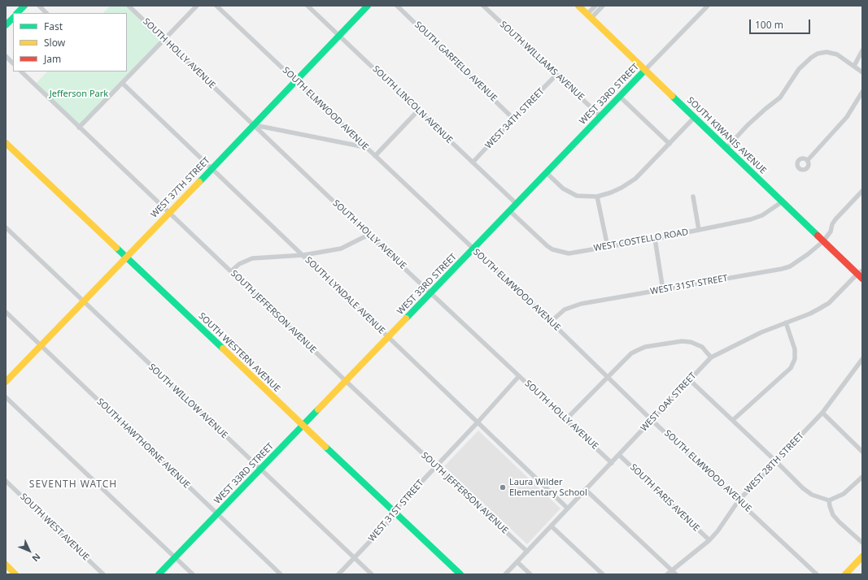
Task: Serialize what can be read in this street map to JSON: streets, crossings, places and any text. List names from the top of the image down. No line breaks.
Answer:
{"streets":{"street":["SOUTH HOLLY AVENUE","SOUTH WILLIAMS AVENUE","SOUTH GARFIELD AVENUE","WEST 33RD STREET","SOUTH LINCOLN AVENUE","SOUTH ELMWOOD AVENUE","WEST 34TH STREET","SOUTH KIWANIS AVENUE","WEST 37TH STREET","WEST COSTELLO ROAD","WEST 31ST STREET","SOUTH LYNDALE AVENUE","SOUTH JEFFERSON AVENUE","SOUTH WESTERN AVENUE","SOUTH WILLOW AVENUE","WEST OAK STREET","SOUTH HAWTHORNE AVENUE","WEST 28TH STREET","SOUTH FARIS AVENUE","SOUTH WEST AVENUE"]},"crossings":[["SOUTH HOLLY AVENUE","WEST 33RD STREET"],["SOUTH HOLLY AVENUE","WEST 37TH STREET"],["SOUTH HOLLY AVENUE","WEST 31ST STREET"],["SOUTH HOLLY AVENUE","WEST OAK STREET"],["SOUTH WILLIAMS AVENUE","WEST 33RD STREET"],["SOUTH WILLIAMS AVENUE","WEST 34TH STREET"],["SOUTH GARFIELD AVENUE","WEST 34TH STREET"],["WEST 33RD STREET","SOUTH LINCOLN AVENUE"],["WEST 33RD STREET","SOUTH ELMWOOD AVENUE"],["WEST 33RD STREET","SOUTH KIWANIS AVENUE"],["WEST 33RD STREET","WEST COSTELLO ROAD"],["WEST 33RD STREET","SOUTH LYNDALE AVENUE"],["WEST 33RD STREET","SOUTH JEFFERSON AVENUE"],["WEST 33RD STREET","SOUTH WESTERN AVENUE"],["WEST 33RD STREET","SOUTH WILLOW AVENUE"],["WEST 33RD STREET","SOUTH HAWTHORNE AVENUE"],["SOUTH LINCOLN AVENUE","WEST 34TH STREET"],["SOUTH LINCOLN AVENUE","WEST 37TH STREET"],["SOUTH ELMWOOD AVENUE","WEST 37TH STREET"],["SOUTH ELMWOOD AVENUE","WEST 31ST STREET"],["SOUTH ELMWOOD AVENUE","WEST OAK STREET"],["SOUTH ELMWOOD AVENUE","WEST 28TH STREET"],["SOUTH KIWANIS AVENUE","WEST COSTELLO ROAD"],["SOUTH KIWANIS AVENUE","WEST 31ST STREET"],["SOUTH KIWANIS AVENUE","WEST OAK STREET"],["WEST 37TH STREET","SOUTH LYNDALE AVENUE"],["WEST 37TH STREET","SOUTH JEFFERSON AVENUE"],["WEST 37TH STREET","SOUTH WESTERN AVENUE"],["WEST 37TH STREET","SOUTH WILLOW AVENUE"],["WEST 37TH STREET","SOUTH HAWTHORNE AVENUE"],["WEST 31ST STREET","SOUTH LYNDALE AVENUE"],["WEST 31ST STREET","SOUTH JEFFERSON AVENUE"],["WEST 31ST STREET","SOUTH WESTERN AVENUE"],["WEST 31ST STREET","SOUTH WILLOW AVENUE"],["SOUTH LYNDALE AVENUE","WEST OAK STREET"],["SOUTH JEFFERSON AVENUE","WEST OAK STREET"],["WEST OAK STREET","SOUTH FARIS AVENUE"],["WEST 28TH STREET","SOUTH FARIS AVENUE"]],"districts":["SEVENTH WATCH"],"parks":["Jefferson Park"],"places":["Laura Wilder Elementary School"],"legend":["Fast","Slow","Jam"],"scale_bar":"100 m","north":"bottom right"}
